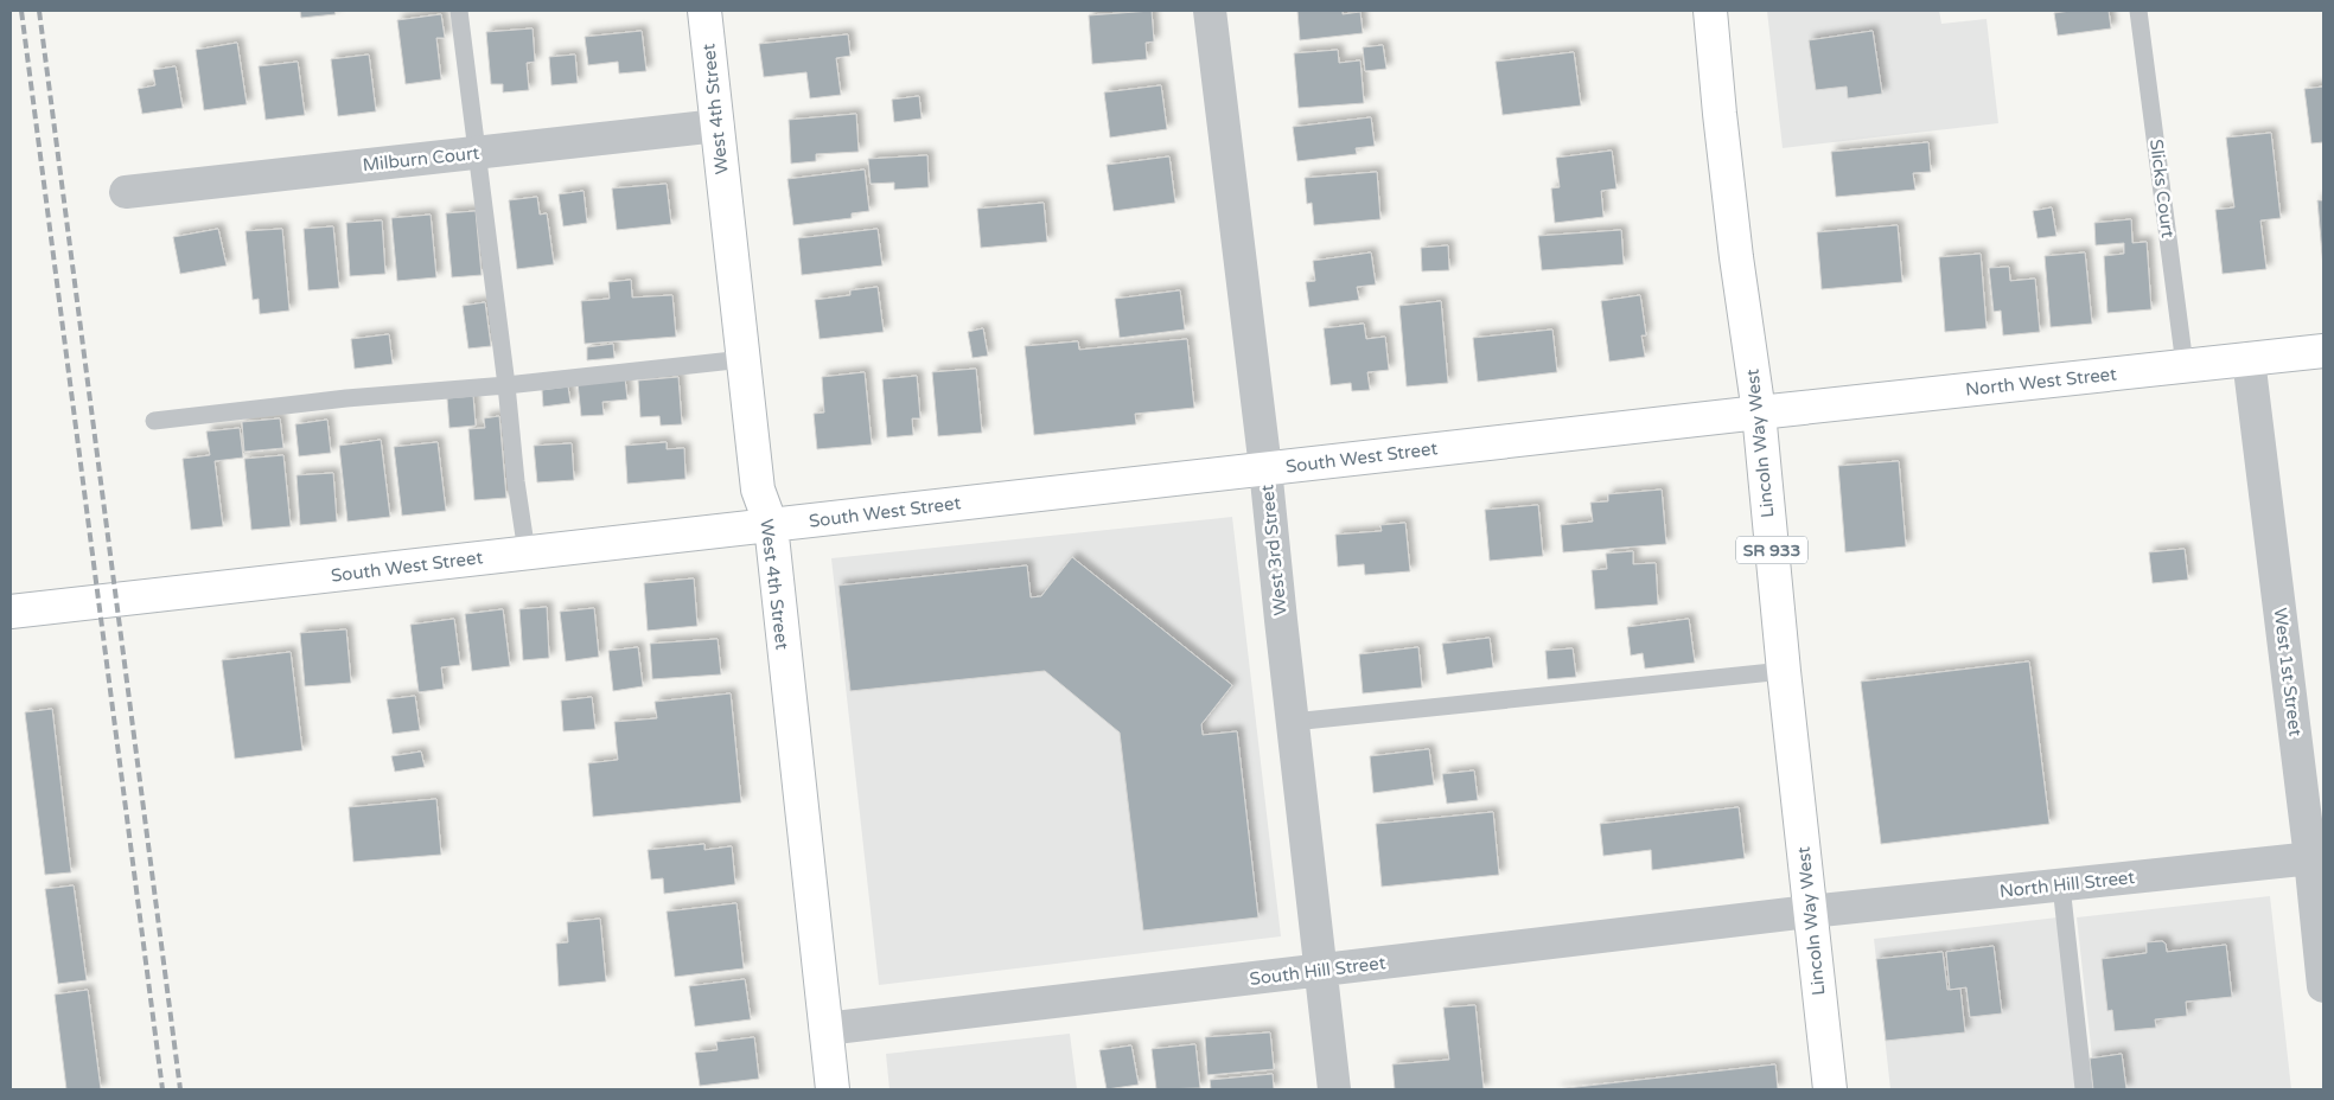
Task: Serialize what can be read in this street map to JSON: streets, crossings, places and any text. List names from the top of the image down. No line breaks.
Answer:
{"streets":{"street":["West 4th Street","Milburn Court","North West Street","Lincoln Way West","South West Street","West 3rd Street","SR 933","West 1st Street","North Hill Street","South Hill Street"],"lane":["Slicks Court"]},"crossings":[["West 4th Street","Milburn Court"],["West 4th Street","South West Street"],["West 4th Street","South Hill Street"],["Slicks Court","North West Street"],["North West Street","Lincoln Way West"],["North West Street","South West Street"],["North West Street","West 1st Street"],["Lincoln Way West","South West Street"],["Lincoln Way West","North Hill Street"],["Lincoln Way West","South Hill Street"],["South West Street","West 3rd Street"],["West 3rd Street","South Hill Street"],["West 1st Street","North Hill Street"],["North Hill Street","South Hill Street"]]}
